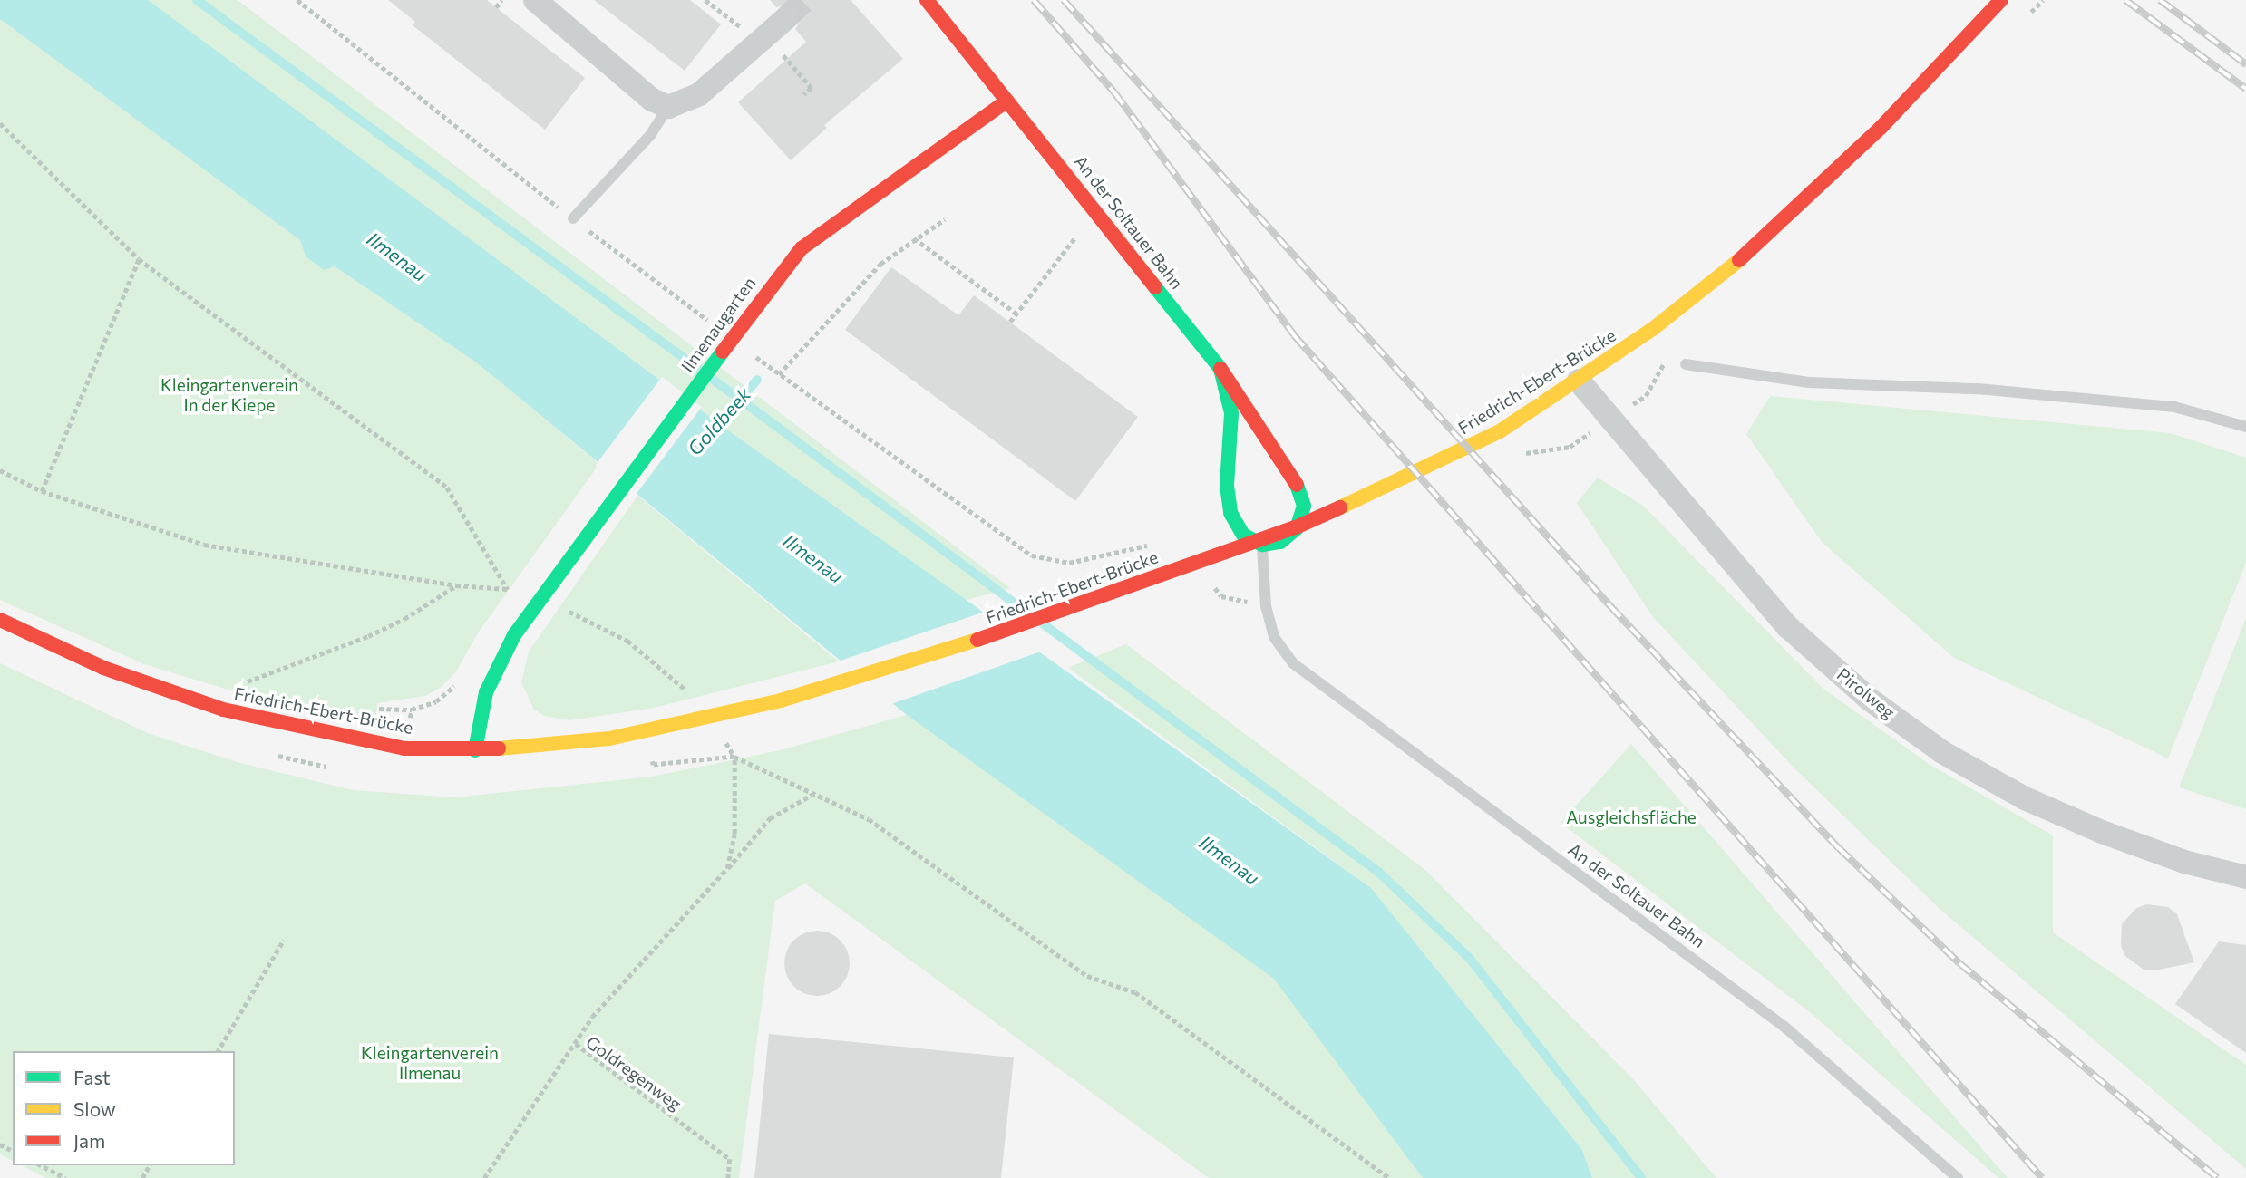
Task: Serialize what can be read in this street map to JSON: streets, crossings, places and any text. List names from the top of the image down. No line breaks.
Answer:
{"streets":{"main road":["An der Soltauer Bahn","Ilmenaugarten","Friedrich-Ebert-Brücke"],"street":["Pirolweg"],"path":["Goldregenweg"]},"crossings":[["An der Soltauer Bahn","Ilmenaugarten"],["Ilmenaugarten","Friedrich-Ebert-Brücke"],["Friedrich-Ebert-Brücke","Pirolweg"]],"water":["Ilmenau","Goldbeek"],"parks":["Kleingartenverein In der Kiepe","Ausgleichsfläche","Kleingartenverein Ilmenau"],"legend":["Fast","Slow","Jam"]}
